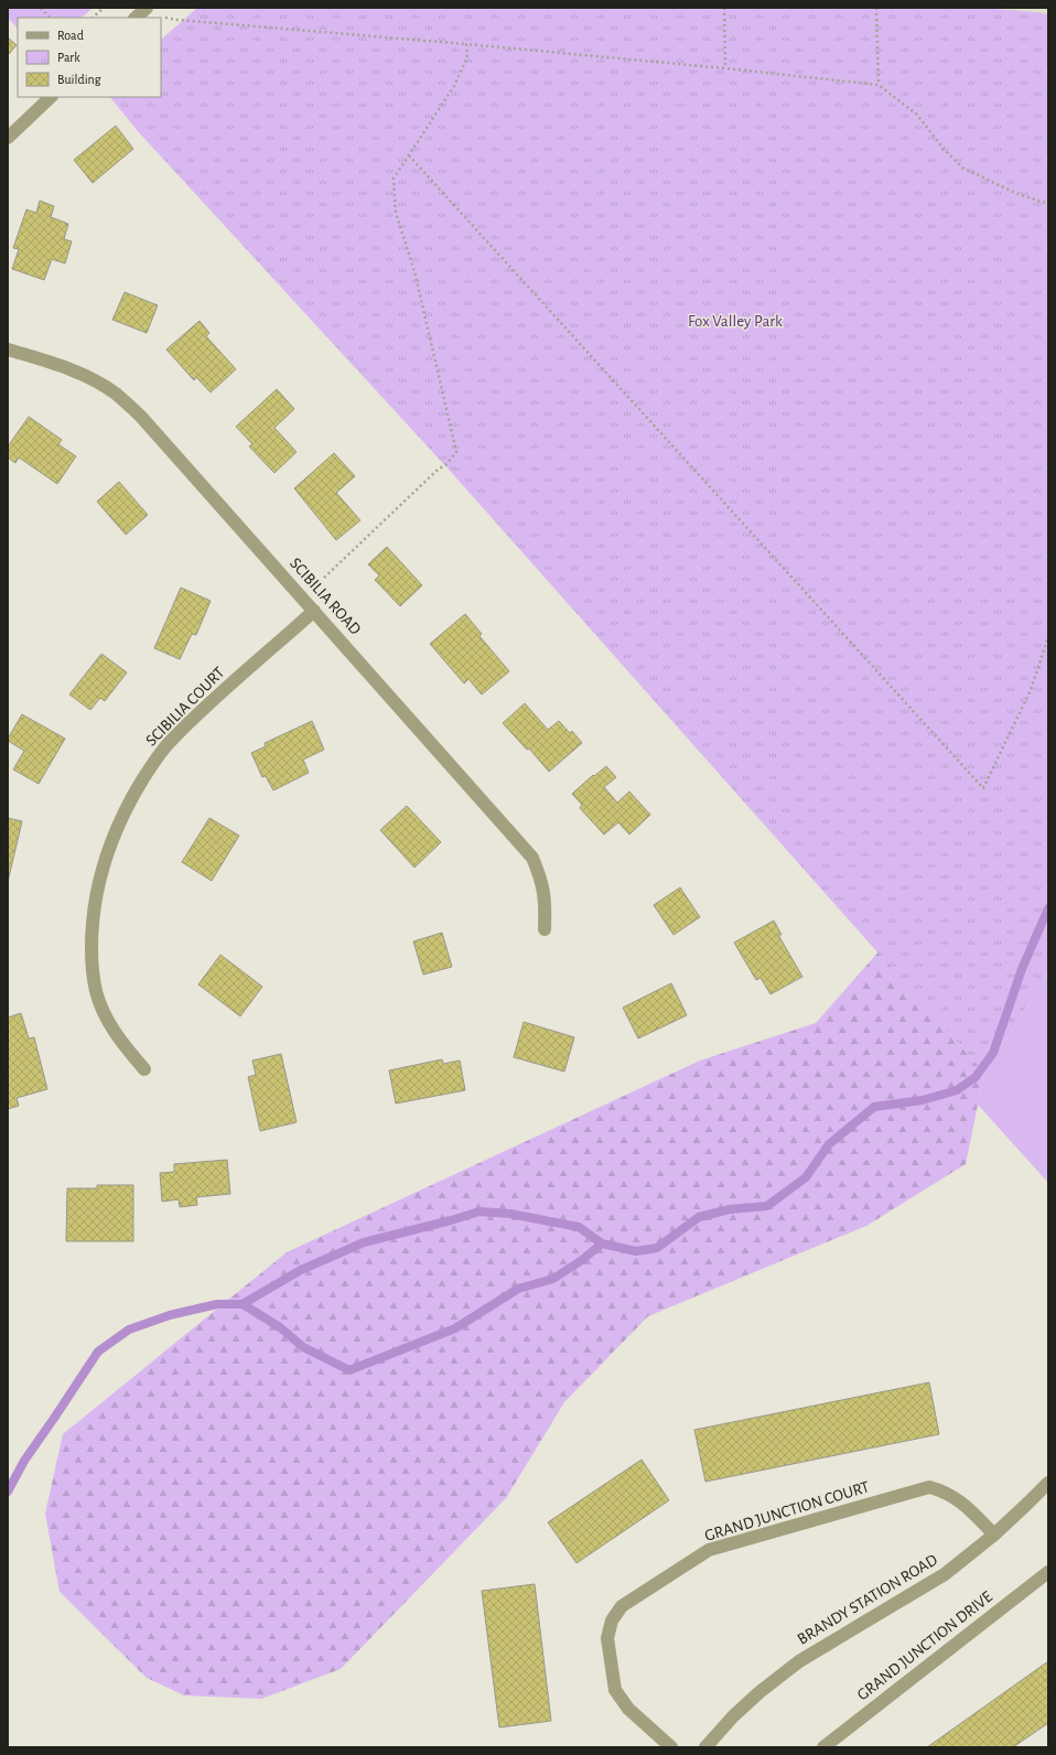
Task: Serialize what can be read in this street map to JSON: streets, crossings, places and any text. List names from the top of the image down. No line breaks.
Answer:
{"streets":{"street":["SCIBILIA ROAD","SCIBILIA COURT","GRAND JUNCTION COURT","BRANDY STATION ROAD","GRAND JUNCTION DRIVE"]},"crossings":[["SCIBILIA ROAD","SCIBILIA COURT"],["GRAND JUNCTION COURT","BRANDY STATION ROAD"]],"parks":["Fox Valley Park"],"legend":["Road","Park","Building"]}
